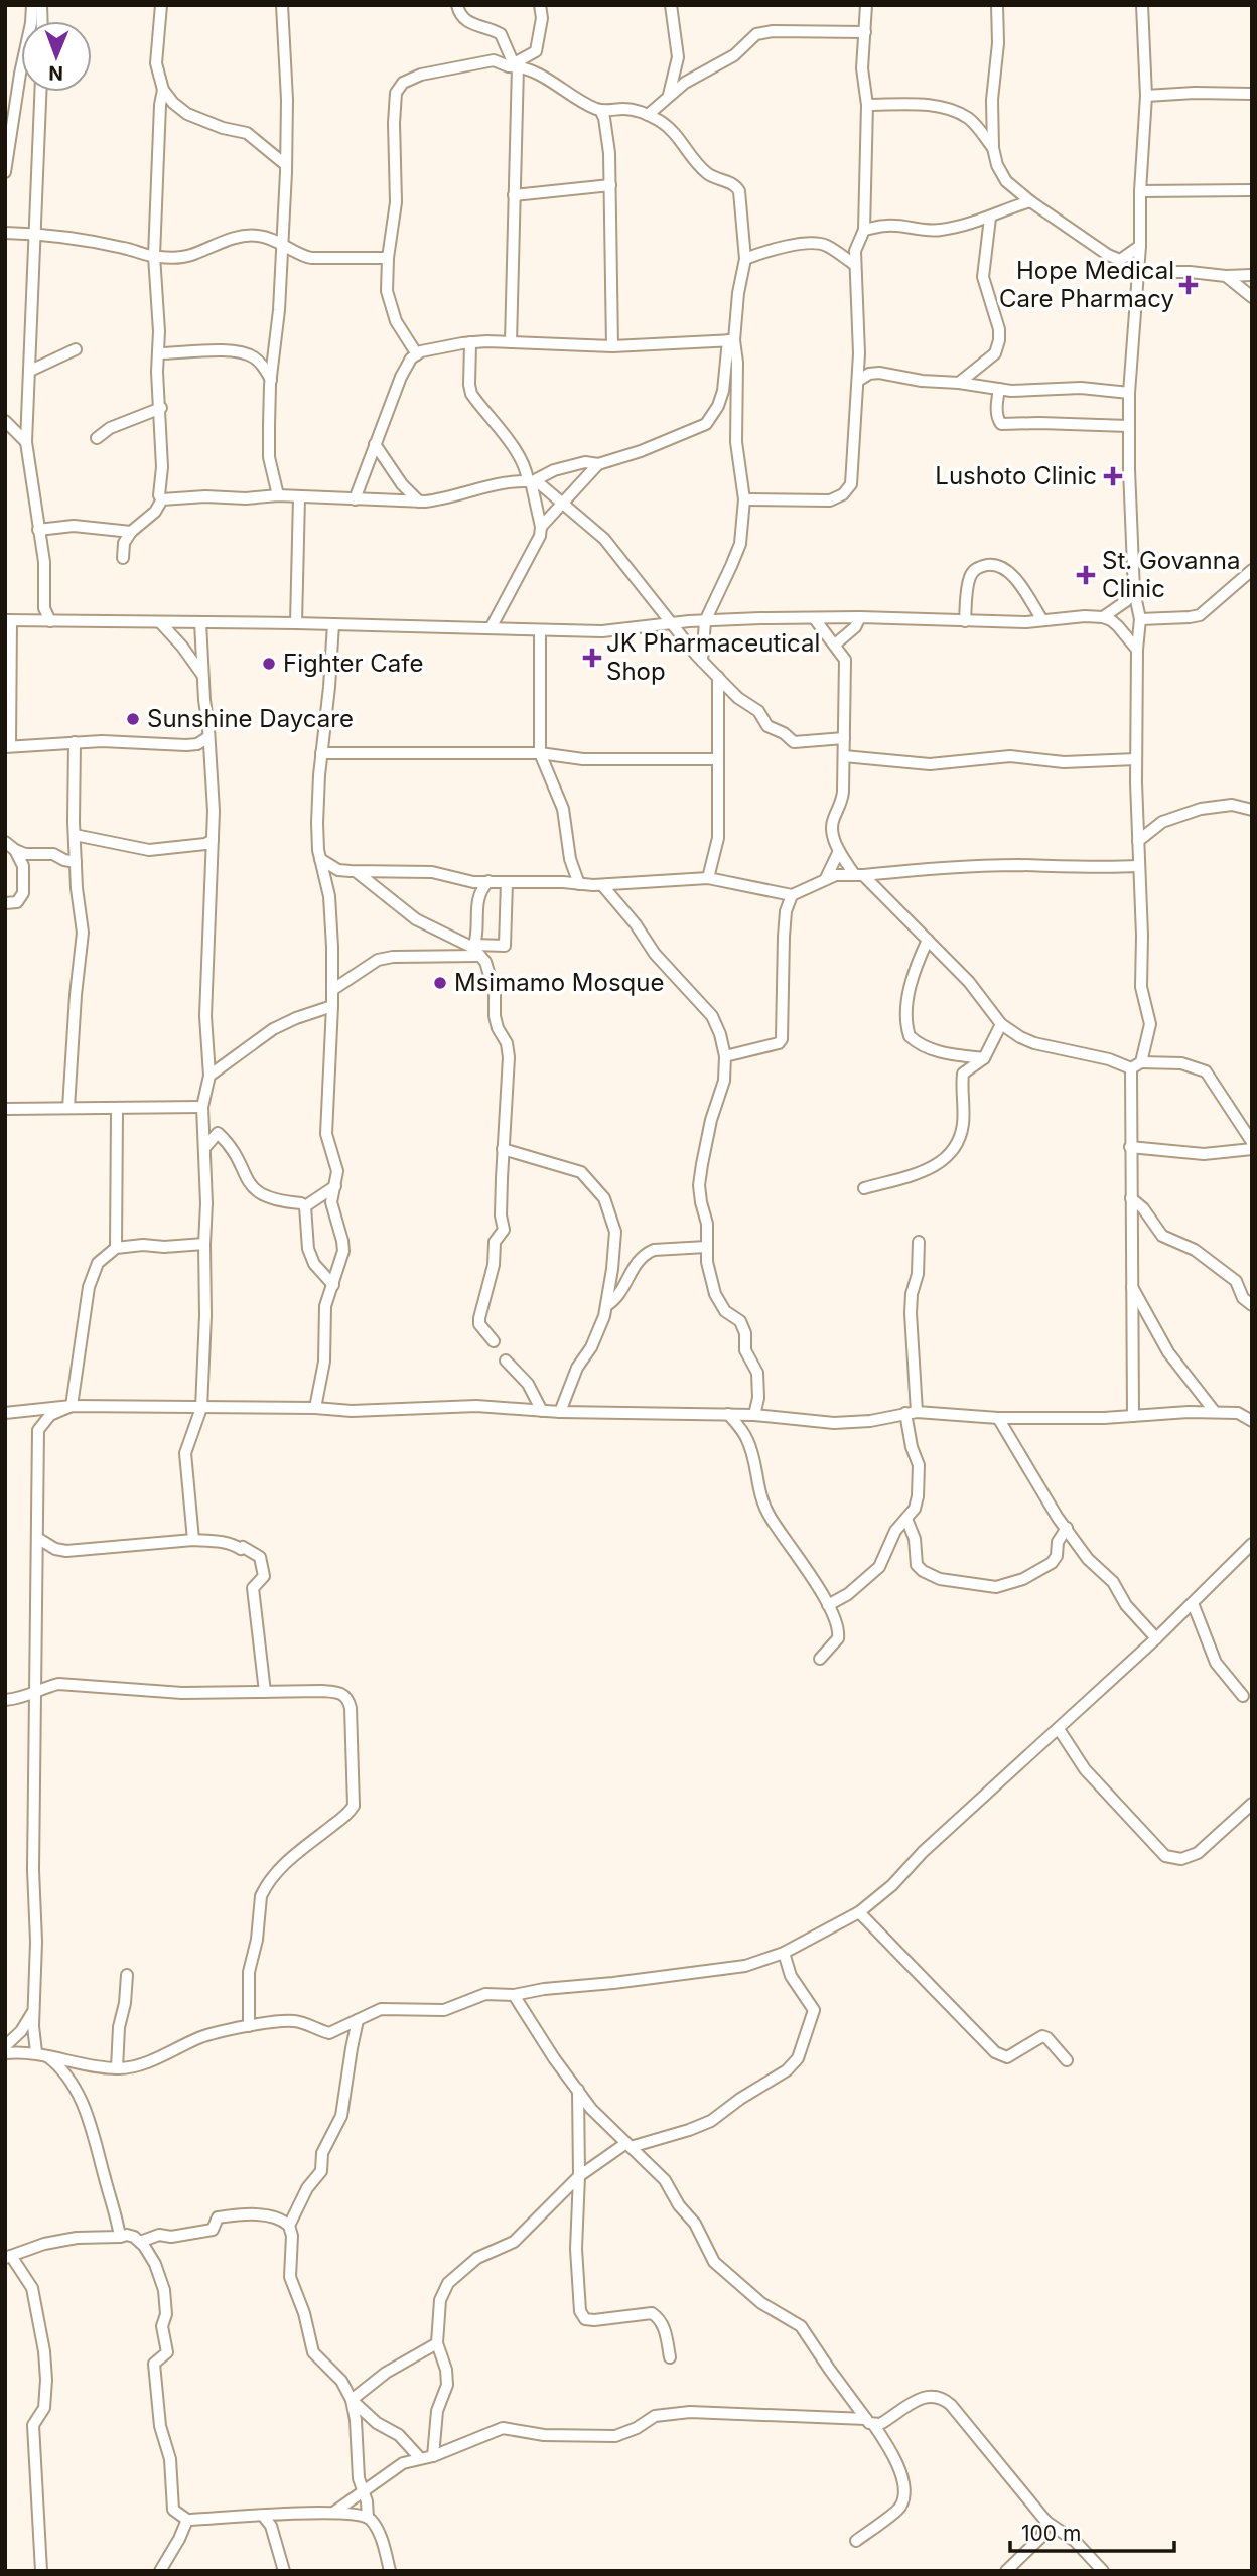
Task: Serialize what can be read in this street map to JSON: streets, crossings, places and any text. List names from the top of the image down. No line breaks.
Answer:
{"places":{"health":["Hope Medical Care Pharmacy","Lushoto Clinic","St. Govanna Clinic","JK Pharmaceutical Shop"],"other":["Fighter Cafe","Sunshine Daycare","Msimamo Mosque"]},"scale_bar":"100 m","north":"bottom"}
